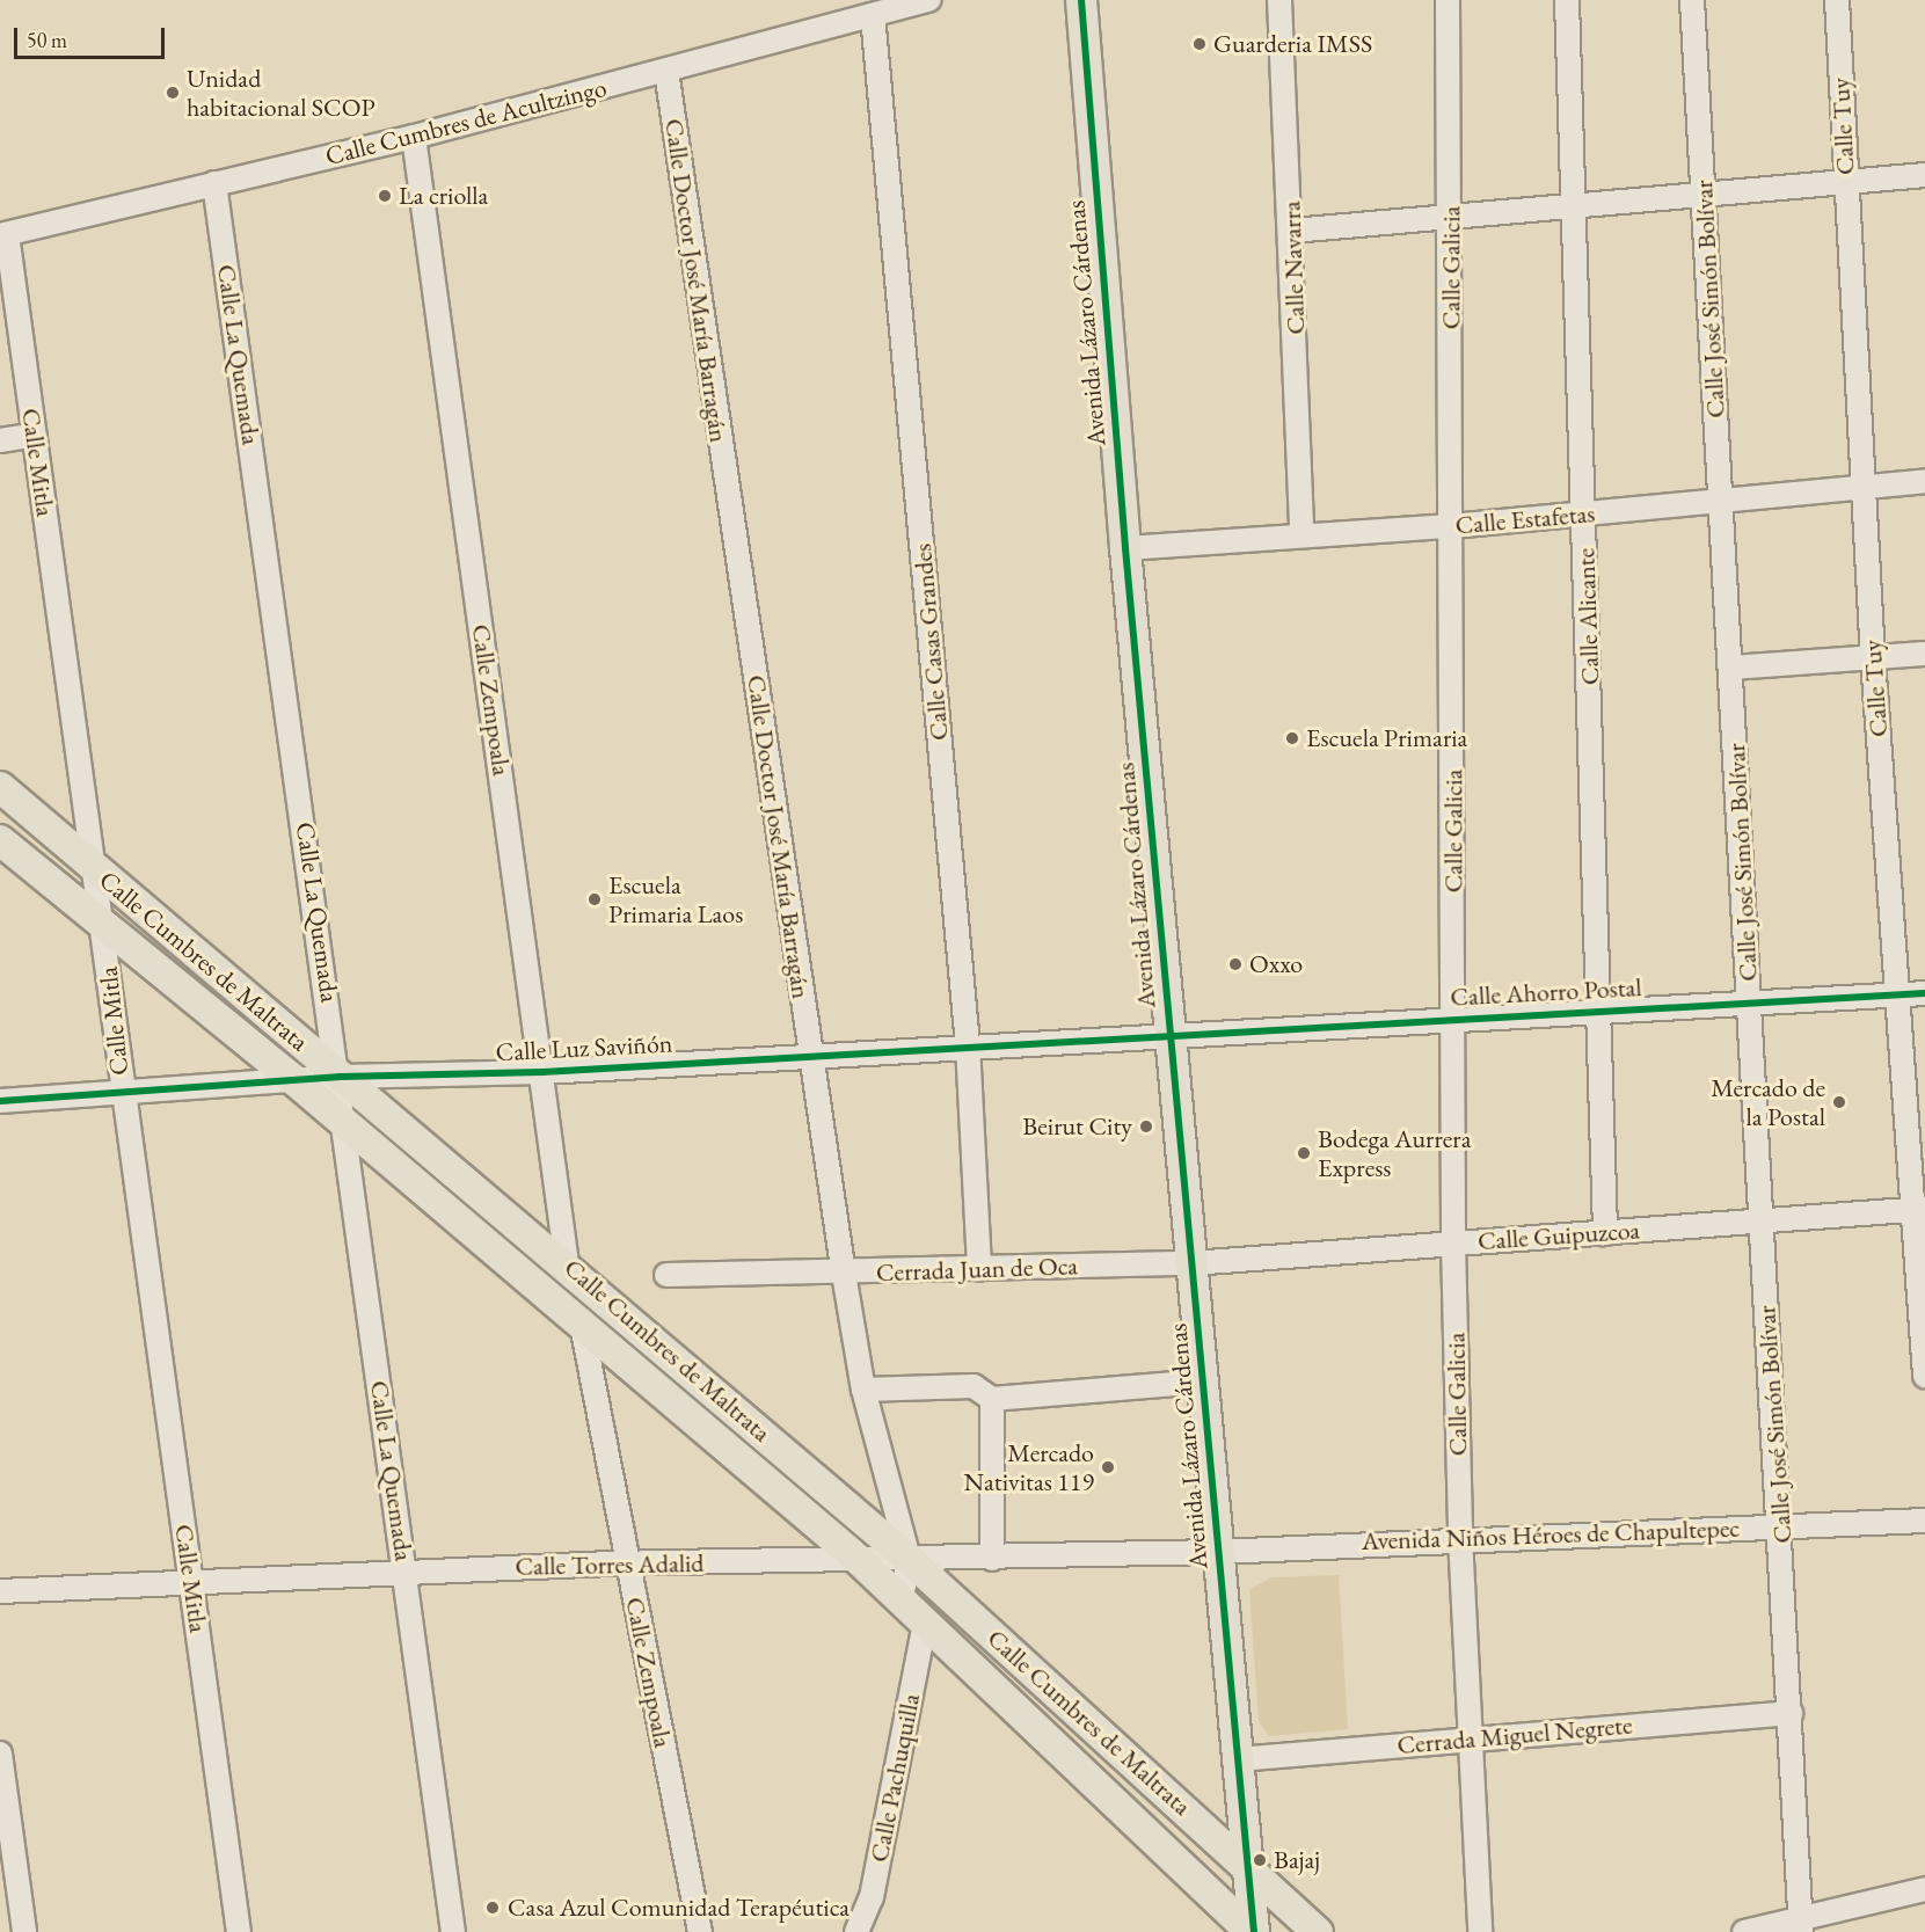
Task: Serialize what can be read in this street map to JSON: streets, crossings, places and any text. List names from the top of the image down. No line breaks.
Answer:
{"streets":{"main road":["Avenida Lázaro Cárdenas","Calle Cumbres de Maltrata"],"street":["Calle Cumbres de Acultzingo","Calle Tuy","Calle Navarra","Calle Galicia","Calle Doctor José María Barragán","Calle José Simón Bolívar","Calle La Quemada","Calle Mitla","Calle Estafetas","Calle Alicante","Calle Casas Grandes","Calle Zempoala","Calle Ahorro Postal","Calle Luz Saviñón","Calle Guipuzcoa","Cerrada Juan de Oca","Avenida Niños Héroes de Chapultepec","Calle Torres Adalid","Cerrada Miguel Negrete","Calle Pachuquilla"]},"crossings":[["Calle Cumbres de Acultzingo","Calle Doctor José María Barragán"],["Calle Cumbres de Acultzingo","Calle La Quemada"],["Calle Cumbres de Acultzingo","Calle Mitla"],["Calle Cumbres de Acultzingo","Calle Casas Grandes"],["Calle Cumbres de Acultzingo","Calle Zempoala"],["Calle Tuy","Calle Estafetas"],["Calle Tuy","Calle Ahorro Postal"],["Calle Tuy","Calle Guipuzcoa"],["Calle Navarra","Calle Estafetas"],["Calle Galicia","Calle Estafetas"],["Calle Galicia","Calle Ahorro Postal"],["Calle Galicia","Calle Guipuzcoa"],["Calle Galicia","Avenida Niños Héroes de Chapultepec"],["Calle Galicia","Cerrada Miguel Negrete"],["Calle Doctor José María Barragán","Calle Cumbres de Maltrata"],["Calle Doctor José María Barragán","Calle Luz Saviñón"],["Calle Doctor José María Barragán","Cerrada Juan de Oca"],["Calle Doctor José María Barragán","Calle Torres Adalid"],["Calle José Simón Bolívar","Calle Estafetas"],["Calle José Simón Bolívar","Calle Ahorro Postal"],["Calle José Simón Bolívar","Calle Guipuzcoa"],["Calle José Simón Bolívar","Avenida Niños Héroes de Chapultepec"],["Calle José Simón Bolívar","Cerrada Miguel Negrete"],["Avenida Lázaro Cárdenas","Calle Estafetas"],["Avenida Lázaro Cárdenas","Calle Cumbres de Maltrata"],["Avenida Lázaro Cárdenas","Calle Ahorro Postal"],["Avenida Lázaro Cárdenas","Calle Luz Saviñón"],["Avenida Lázaro Cárdenas","Calle Guipuzcoa"],["Avenida Lázaro Cárdenas","Cerrada Juan de Oca"],["Avenida Lázaro Cárdenas","Avenida Niños Héroes de Chapultepec"],["Avenida Lázaro Cárdenas","Calle Torres Adalid"],["Avenida Lázaro Cárdenas","Cerrada Miguel Negrete"],["Calle La Quemada","Calle Cumbres de Maltrata"],["Calle La Quemada","Calle Luz Saviñón"],["Calle La Quemada","Calle Torres Adalid"],["Calle Mitla","Calle Cumbres de Maltrata"],["Calle Mitla","Calle Luz Saviñón"],["Calle Mitla","Calle Torres Adalid"],["Calle Estafetas","Calle Alicante"],["Calle Alicante","Calle Ahorro Postal"],["Calle Alicante","Calle Guipuzcoa"],["Calle Casas Grandes","Calle Luz Saviñón"],["Calle Casas Grandes","Cerrada Juan de Oca"],["Calle Zempoala","Calle Cumbres de Maltrata"],["Calle Zempoala","Calle Luz Saviñón"],["Calle Zempoala","Calle Torres Adalid"],["Calle Cumbres de Maltrata","Calle Luz Saviñón"],["Calle Cumbres de Maltrata","Calle Torres Adalid"],["Calle Cumbres de Maltrata","Calle Pachuquilla"],["Calle Ahorro Postal","Calle Luz Saviñón"],["Calle Guipuzcoa","Cerrada Juan de Oca"],["Avenida Niños Héroes de Chapultepec","Calle Torres Adalid"]],"places":["Guarderia IMSS","Unidad habitacional SCOP","La criolla","Escuela Primaria","Escuela Primaria Laos","Oxxo","Mercado de la Postal","Beirut City","Bodega Aurrera Express","Mercado Nativitas 119","Bajaj","Casa Azul Comunidad Terapéutica"],"scale_bar":"50 m"}
